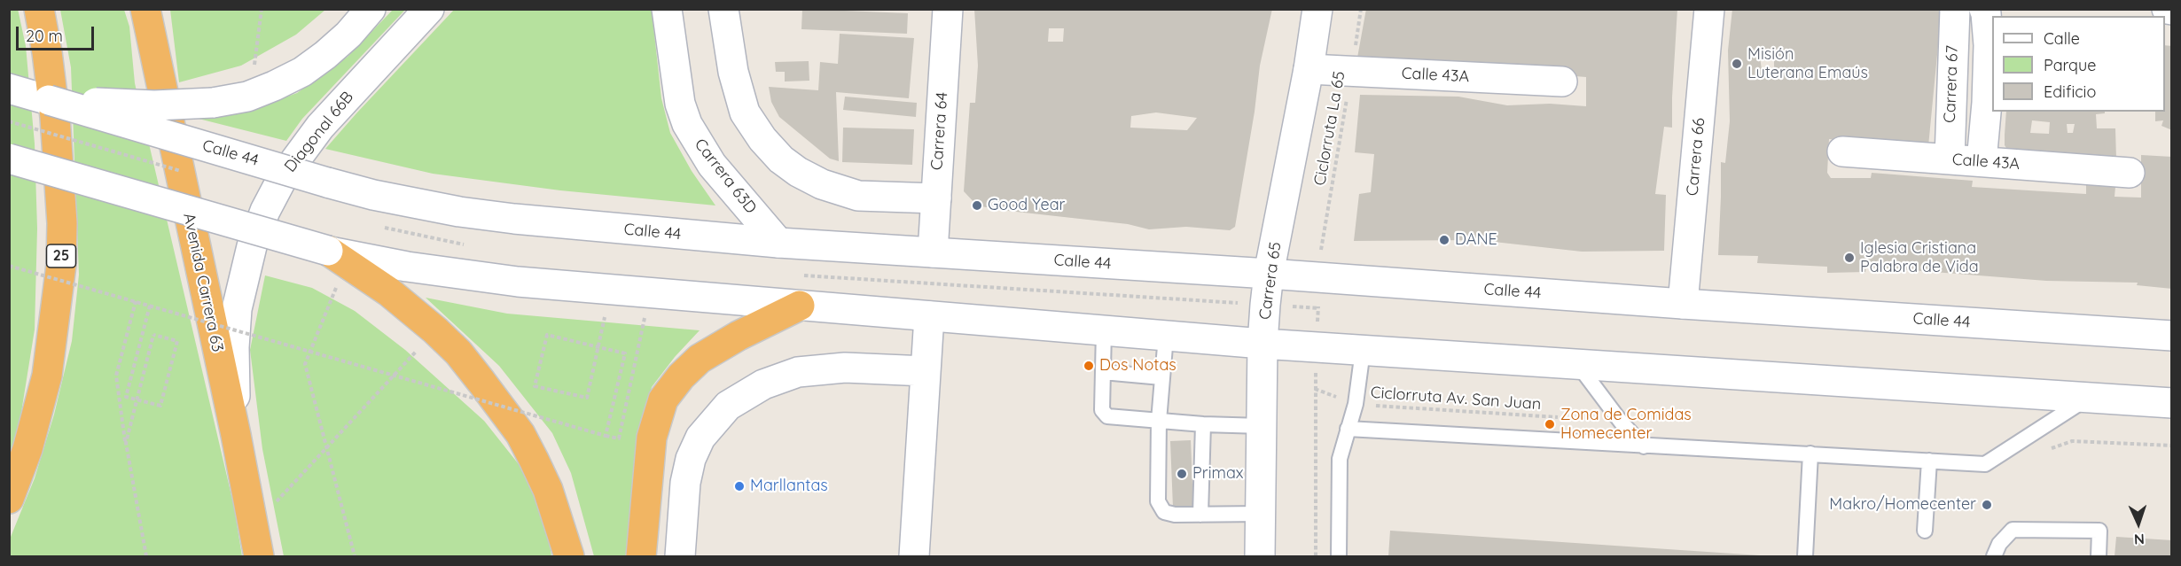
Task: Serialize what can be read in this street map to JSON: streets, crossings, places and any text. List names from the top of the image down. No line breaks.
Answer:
{"streets":{"highway":["25","Avenida Carrera 63"],"main road":["Calle 43A","Carrera 67","Carrera 64","Diagonal 66B","Calle 44","Carrera 66","Carrera 63D","Carrera 65"],"path":["Ciclorruta La 65","Ciclorruta Av. San Juan"]},"crossings":[["Calle 43A","Carrera 67"],["Calle 43A","Ciclorruta La 65"],["Calle 43A","Carrera 65"],["Carrera 64","Calle 44"],["Diagonal 66B","Avenida Carrera 63"],["Calle 44","Carrera 66"],["Calle 44","Carrera 63D"],["Calle 44","Carrera 65"]],"places":["Misión Luterana Emaús","Good Year","DANE","Iglesia Cristiana Palabra de Vida","Dos Notas","Zona de Comidas Homecenter","Primax","Marllantas","Makro/Homecenter"],"legend":["Calle","Parque","Edificio"],"scale_bar":"20 m","north":"bottom"}
